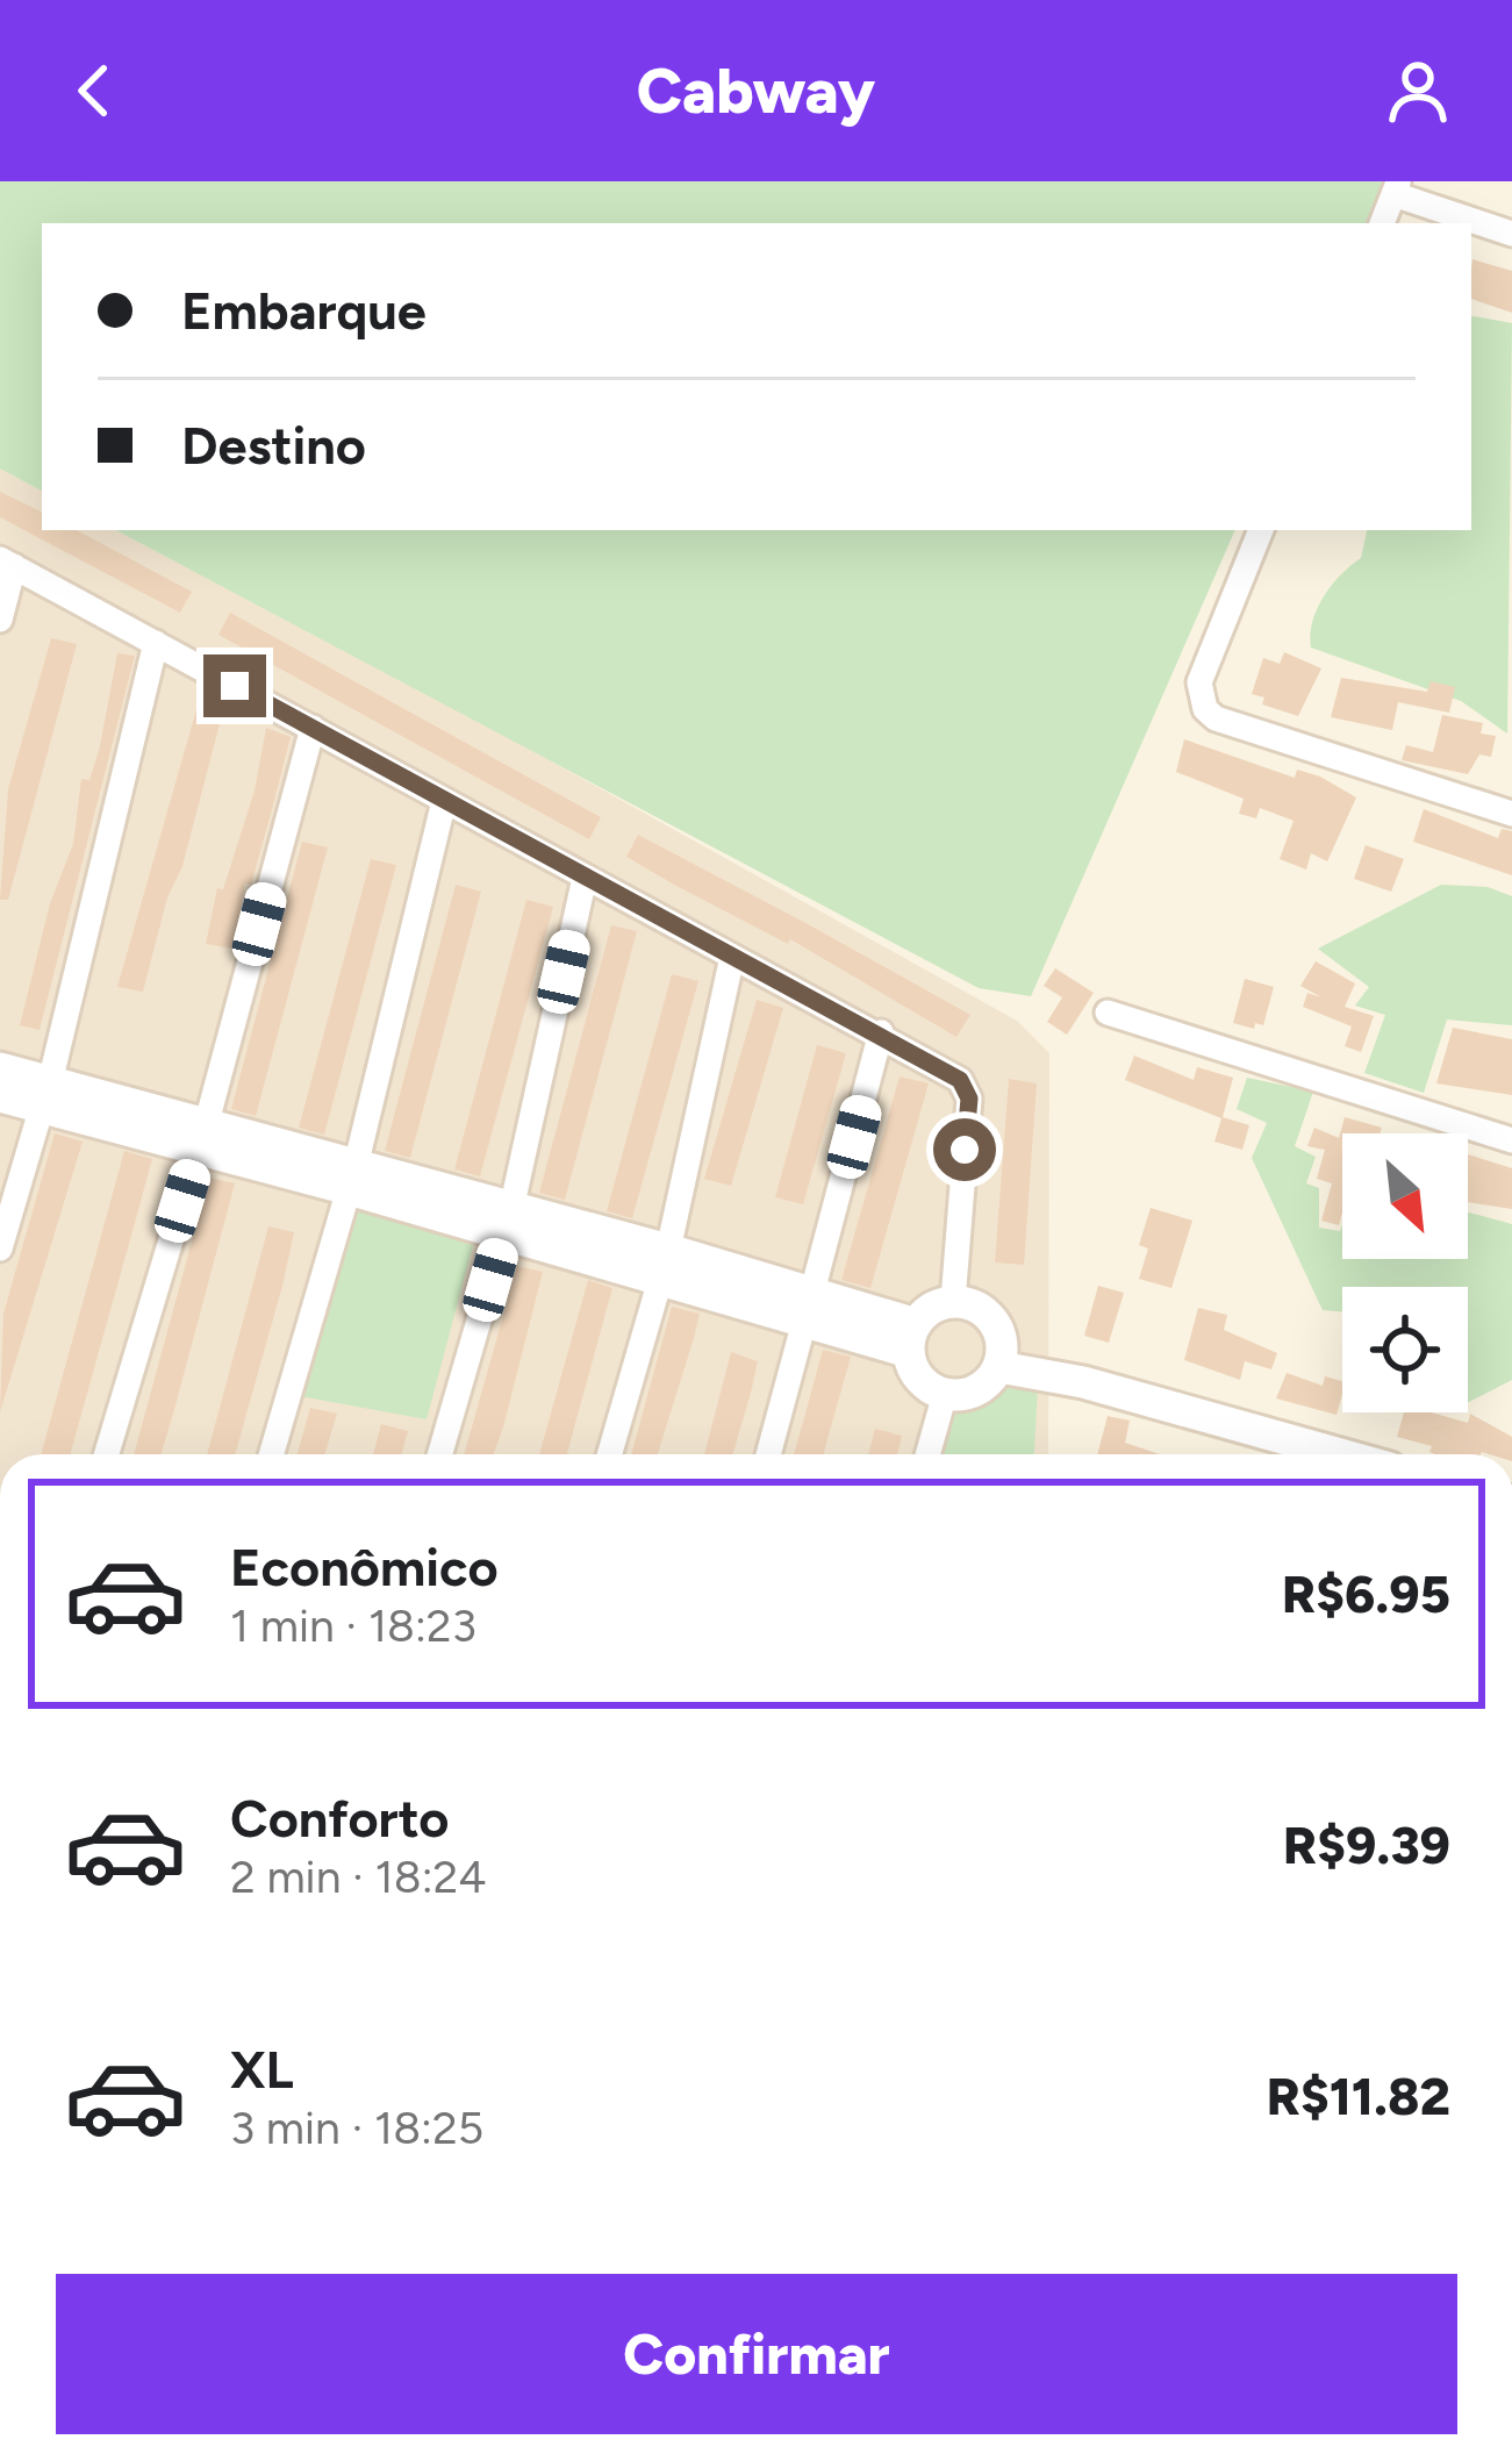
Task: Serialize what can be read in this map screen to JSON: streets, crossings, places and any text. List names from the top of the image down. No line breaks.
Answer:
{"north":"bottom right","page":{"header":"Cabway","banner":["Embarque","Destino"],"list":[{"name":"Econômico","note":"1 min · 18:23","value":"R$6.95"},{"name":"Conforto","note":"2 min · 18:24","value":"R$9.39"},{"name":"XL","note":"3 min · 18:25","value":"R$11.82"}],"buttons":"Confirmar"}}
